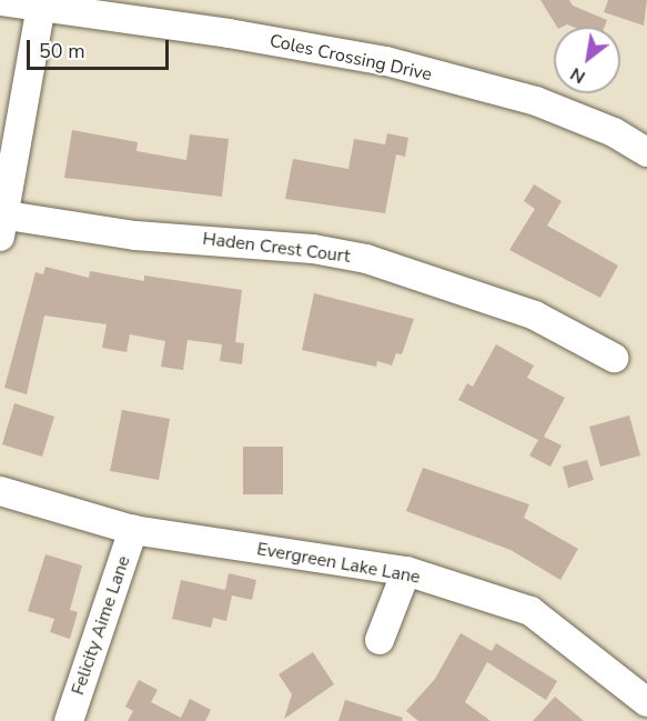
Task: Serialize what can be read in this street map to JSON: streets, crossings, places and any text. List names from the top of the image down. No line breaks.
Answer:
{"streets":{"street":["Coles Crossing Drive","Haden Crest Court","Evergreen Lake Lane","Felicity Aime Lane"]},"crossings":[["Evergreen Lake Lane","Felicity Aime Lane"]],"scale_bar":"50 m","north":"bottom left"}
